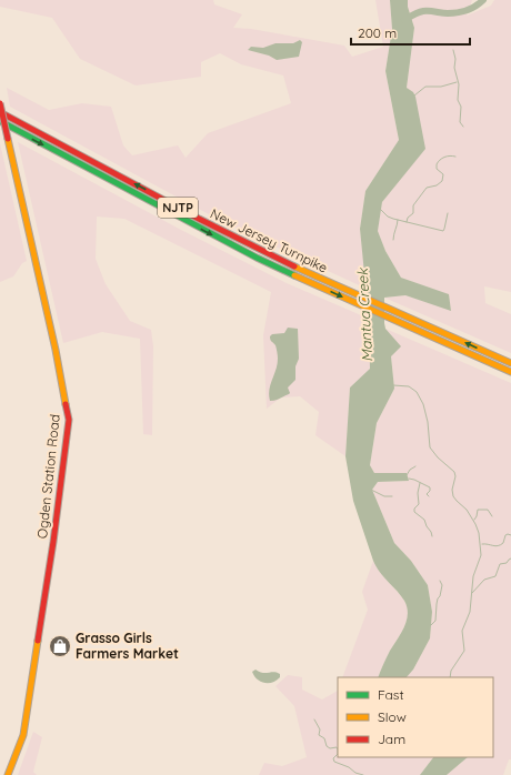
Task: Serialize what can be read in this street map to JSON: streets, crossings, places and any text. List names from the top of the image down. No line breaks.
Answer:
{"streets":{"main road":["NJTP","New Jersey Turnpike","Ogden Station Road"]},"water":["Mantua Creek"],"places":{"shop":["Grasso Girls Farmers Market"]},"legend":["Fast","Slow","Jam"],"scale_bar":"200 m"}
